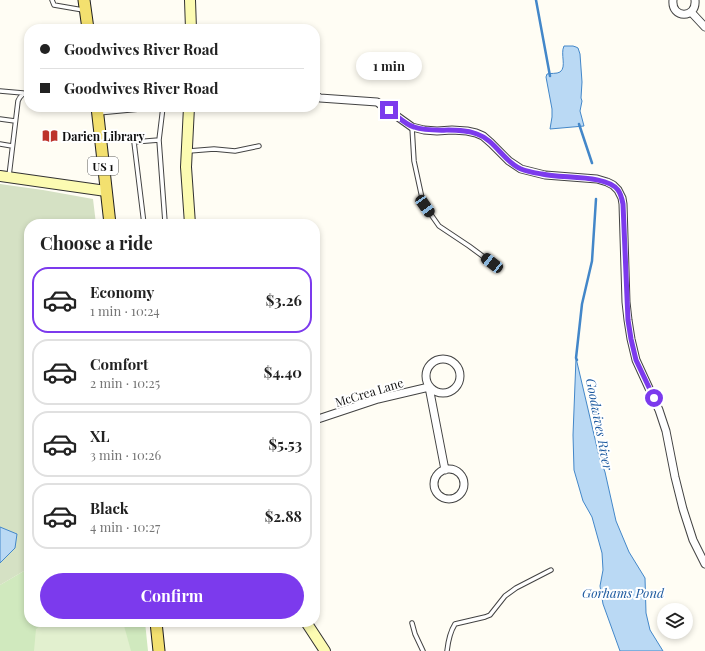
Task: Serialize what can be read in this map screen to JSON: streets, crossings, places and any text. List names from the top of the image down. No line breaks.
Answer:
{"streets":{"main road":["US 1"],"street":["McCrea Lane"]},"water":["Goodwives River","Gorhams Pond"],"places":{"library":["Darien Library"]},"page":{"banner":["Goodwives River Road","Goodwives River Road"],"bubble":"1 min","heading":"Choose a ride","list":[{"name":"Economy","note":"1 min · 10:24","value":"$3.26"},{"name":"Comfort","note":"2 min · 10:25","value":"$4.40"},{"name":"XL","note":"3 min · 10:26","value":"$5.53"},{"name":"Black","note":"4 min · 10:27","value":"$2.88"}],"buttons":"Confirm"}}
